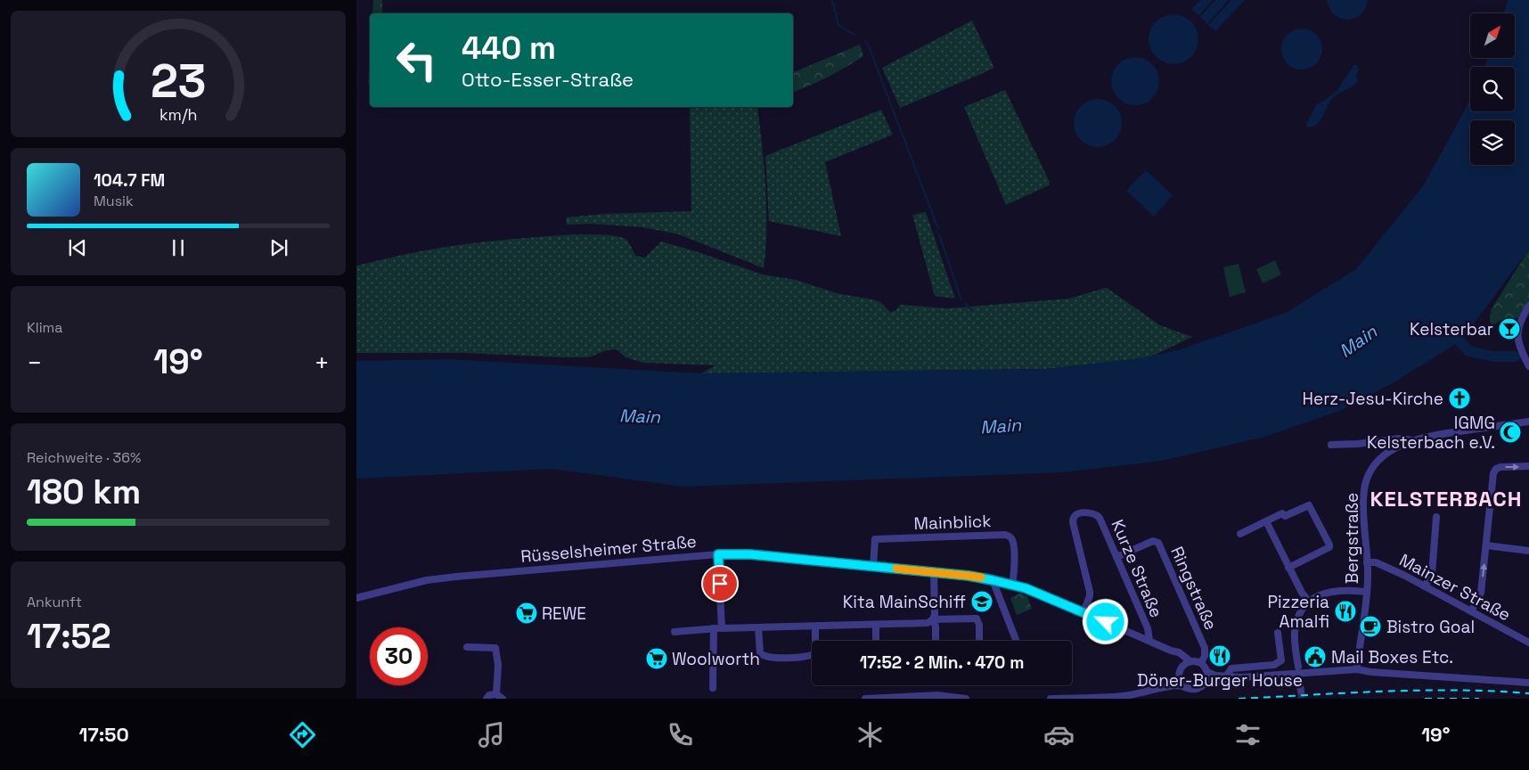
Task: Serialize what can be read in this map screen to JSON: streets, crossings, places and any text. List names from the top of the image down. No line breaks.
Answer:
{"streets":{"street":["Mainblick","Bergstraße","Rüsselsheimer Straße","Kurze Straße","Mainzer Straße","Ringstraße"]},"crossings":[["Mainblick","Rüsselsheimer Straße"],["Bergstraße","Mainzer Straße"],["Rüsselsheimer Straße","Kurze Straße"],["Rüsselsheimer Straße","Ringstraße"],["Kurze Straße","Ringstraße"]],"districts":["KELSTERBACH"],"water":["Main"],"places":{"bar":["Kelsterbar"],"church":["Herz-Jesu-Kirche"],"mosque":["IGMG Kelsterbach e.V."],"school or university":["Kita MainSchiff"],"restaurant":["Pizzeria Amalfi","Döner-Burger House"],"supermarket":["REWE","Woolworth"],"cafe":["Bistro Goal"],"public building":["Mail Boxes Etc."]},"north":"top right","page":{"turn":["440 m","Otto-Esser-Straße"],"song":["104.7 FM","Musik"],"tile":["Klima",["Reichweite · 36%","180 km"],["Ankunft","17:52"]],"heat":["−","19°","+"],"limit":"30","trip":"17:52 · 2 Min. · 470 m","tabs":["17:50","19°"],"gauge":["23","km/h"]}}
